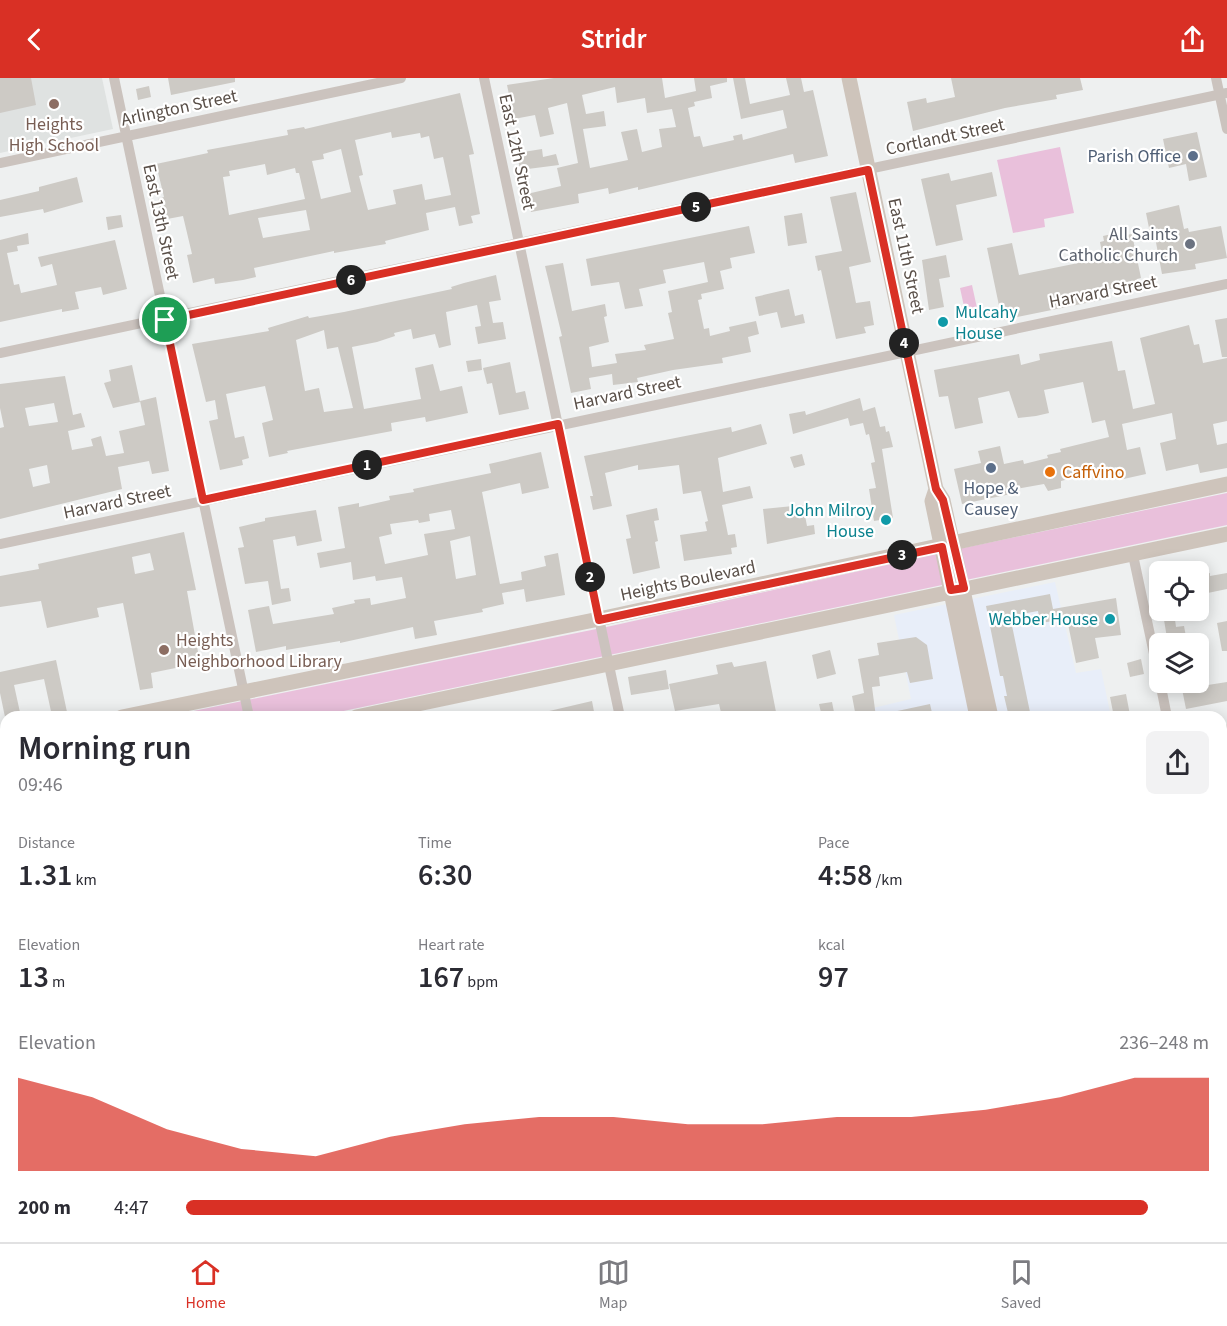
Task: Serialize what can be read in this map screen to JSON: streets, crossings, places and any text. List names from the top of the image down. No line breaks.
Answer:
{"streets":{"main road":["East 11th Street","Heights Boulevard"],"street":["Arlington Street","Cortlandt Street","East 12th Street","East 13th Street","Harvard Street"]},"crossings":[["Arlington Street","East 13th Street"],["Cortlandt Street","East 12th Street"],["Cortlandt Street","East 13th Street"],["Cortlandt Street","East 11th Street"],["East 12th Street","Harvard Street"],["East 12th Street","Heights Boulevard"],["East 13th Street","Harvard Street"],["East 13th Street","Heights Boulevard"],["East 11th Street","Harvard Street"],["East 11th Street","Heights Boulevard"]],"places":["Heights High School","Parish Office","All Saints Catholic Church","Mulcahy House","Hope & Causey","Caffvino","John Milroy House","Webber House","Heights Neighborhood Library"],"page":{"header":"Stridr","pins":["5","6","4","1","3","2"],"heading":["Morning run","09:46"],"stats":[["Distance","1.31 km"],["Time","6:30"],["Pace","4:58 /km"],["Elevation","13 m"],["Heart rate","167 bpm"],["kcal","97"]],"chart":["Elevation","236–248 m"],"list":[{"name":"200 m","note":"4:47"}],"tabs":["Home","Map","Saved"]}}
